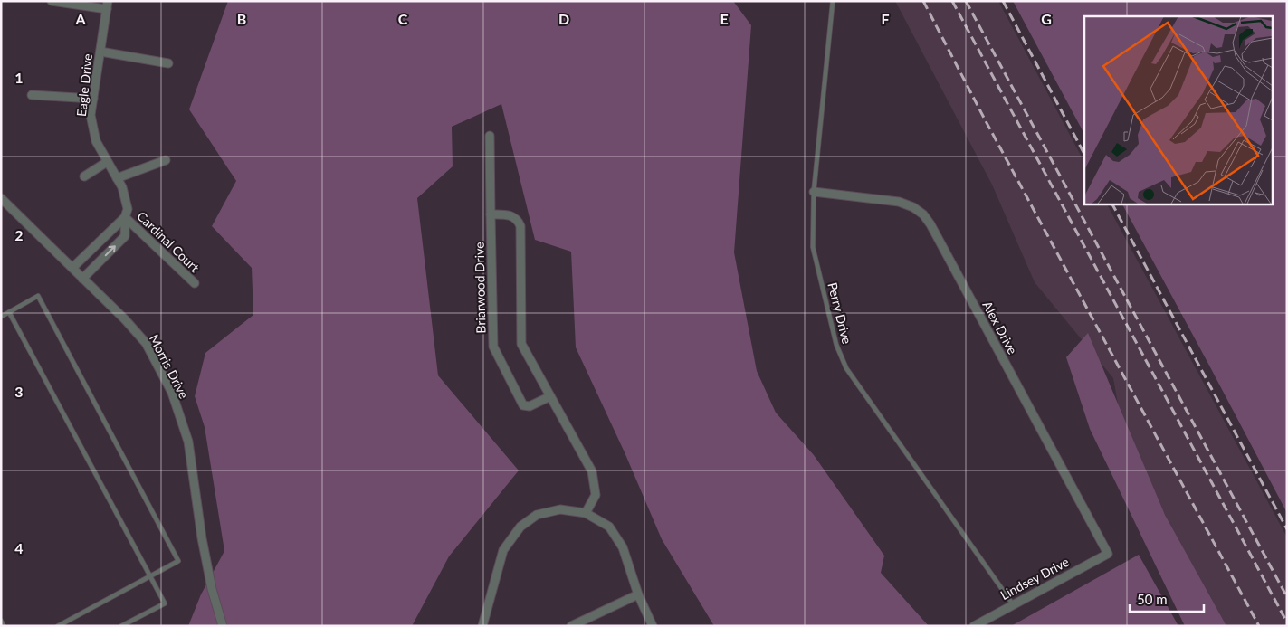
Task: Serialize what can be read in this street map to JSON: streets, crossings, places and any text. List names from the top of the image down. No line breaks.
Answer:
{"streets":{"street":["Eagle Drive","Cardinal Court","Briarwood Drive","Alex Drive","Morris Drive","Lindsey Drive"],"lane":["Perry Drive"]},"crossings":[["Eagle Drive","Cardinal Court"],["Eagle Drive","Morris Drive"],["Perry Drive","Alex Drive"],["Perry Drive","Lindsey Drive"],["Alex Drive","Lindsey Drive"]],"scale_bar":"50 m","grid":{"columns":["A","B","C","D","E","F","G"],"rows":["1","2","3","4"]}}
